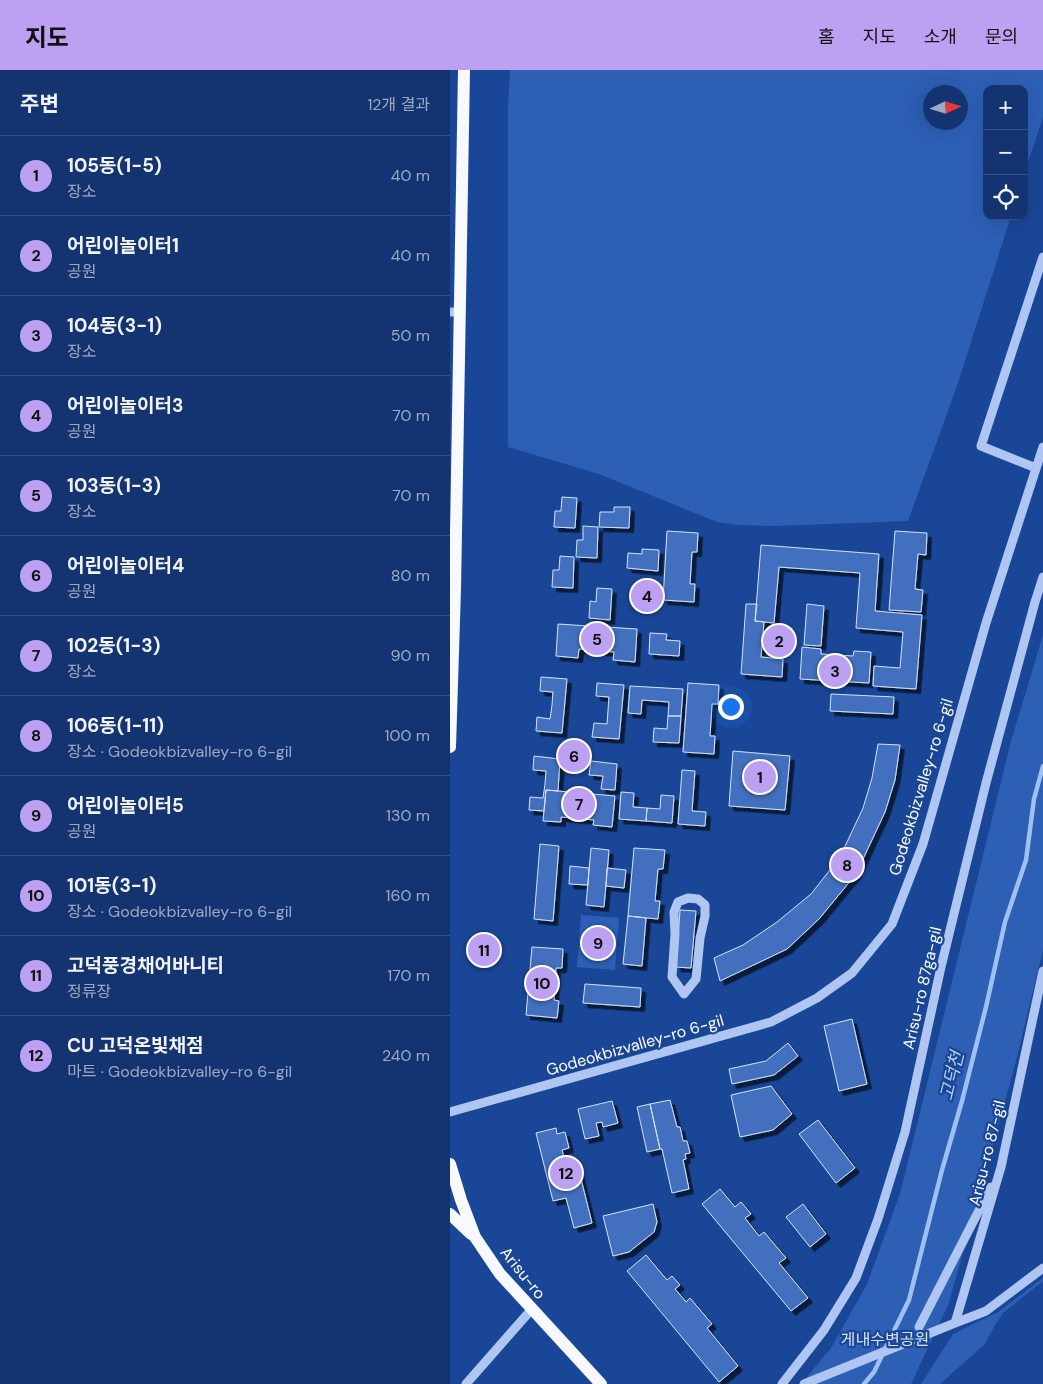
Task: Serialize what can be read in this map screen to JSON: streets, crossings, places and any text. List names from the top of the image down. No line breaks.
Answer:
{"streets":{"main road":["Arisu-ro"],"street":["Godeokbizvalley-ro 6-gil","Arisu-ro 87ga-gil","Arisu-ro 87-gil"]},"water":["고덕천"],"parks":["게내수변공원"],"north":"right","page":{"header":"지도","nav":["홈","지도","소개","문의"],"heading":["주변","12개 결과"],"map_buttons":["+","−"],"list":[{"mark":"1","name":"105동(1-5)","note":"장소","value":"40 m"},{"mark":"2","name":"어린이놀이터1","note":"공원","value":"40 m"},{"mark":"3","name":"104동(3-1)","note":"장소","value":"50 m"},{"mark":"4","name":"어린이놀이터3","note":"공원","value":"70 m"},{"mark":"5","name":"103동(1-3)","note":"장소","value":"70 m"},{"mark":"6","name":"어린이놀이터4","note":"공원","value":"80 m"},{"mark":"7","name":"102동(1-3)","note":"장소","value":"90 m"},{"mark":"8","name":"106동(1-11)","note":"장소 · Godeokbizvalley-ro 6-gil","value":"100 m"},{"mark":"9","name":"어린이놀이터5","note":"공원","value":"130 m"},{"mark":"10","name":"101동(3-1)","note":"장소 · Godeokbizvalley-ro 6-gil","value":"160 m"},{"mark":"11","name":"고덕풍경채어바니티","note":"정류장","value":"170 m"},{"mark":"12","name":"CU 고덕온빛채점","note":"마트 · Godeokbizvalley-ro 6-gil","value":"240 m"}],"pins":["4","5","2","3","6","1","7","8","9","11","10","12"]}}
